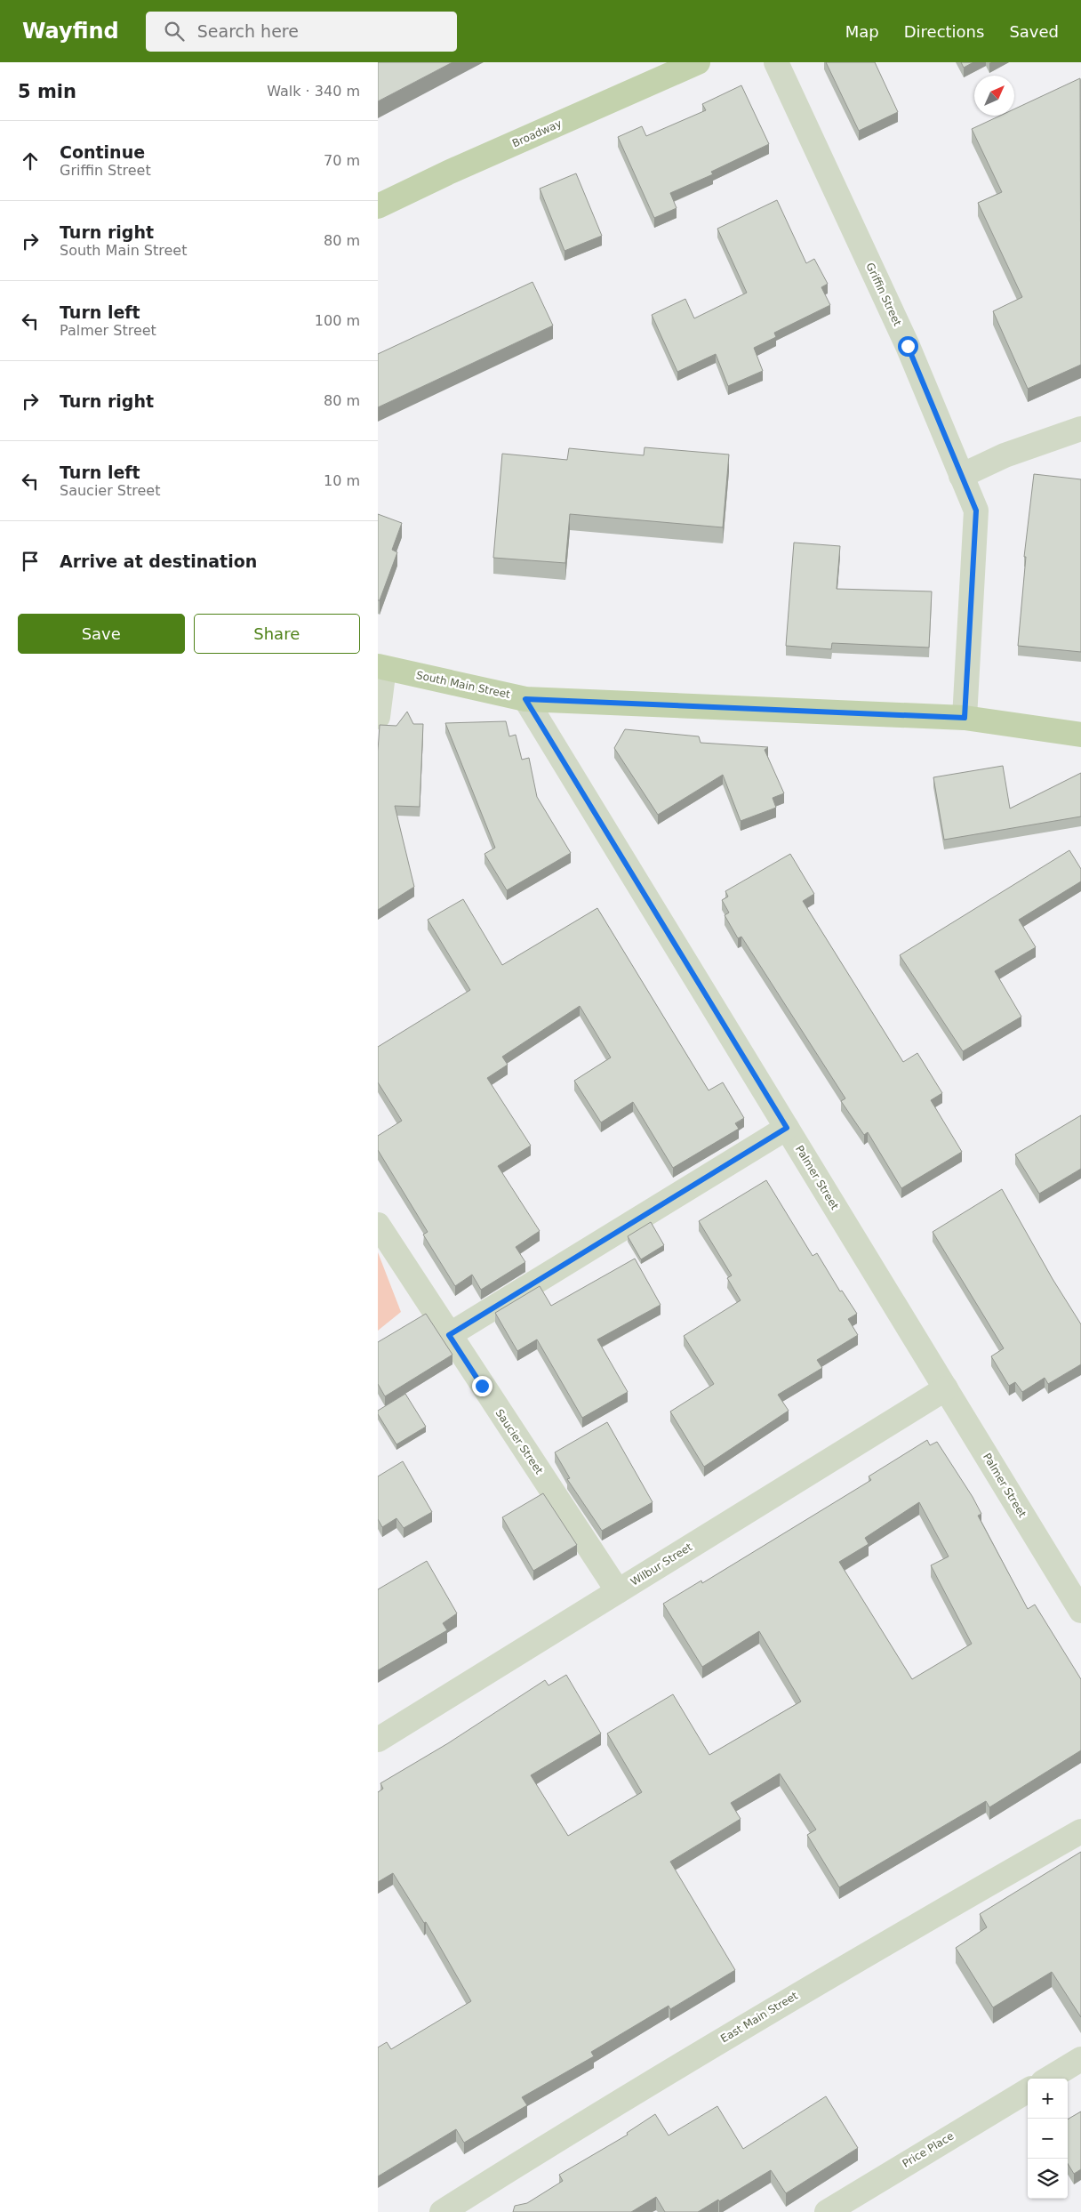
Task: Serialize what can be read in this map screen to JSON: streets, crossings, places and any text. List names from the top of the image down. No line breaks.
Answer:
{"streets":{"main road":["Broadway","South Main Street"],"street":["Griffin Street","Palmer Street","Saucier Street","Wilbur Street","East Main Street","Price Place"]},"crossings":[["Griffin Street","South Main Street"],["South Main Street","Palmer Street"],["Palmer Street","Wilbur Street"],["Saucier Street","Wilbur Street"]],"north":"top right","page":{"header":"Wayfind","search":"Search here","nav":["Map","Directions","Saved"],"heading":["5 min","Walk · 340 m"],"list":[["Continue","Griffin Street","70 m"],["Turn right","South Main Street","80 m"],["Turn left","Palmer Street","100 m"],["Turn right","80 m"],["Turn left","Saucier Street","10 m"],"Arrive at destination"],"buttons":["Save","Share"],"map_buttons":["+","−"]}}
